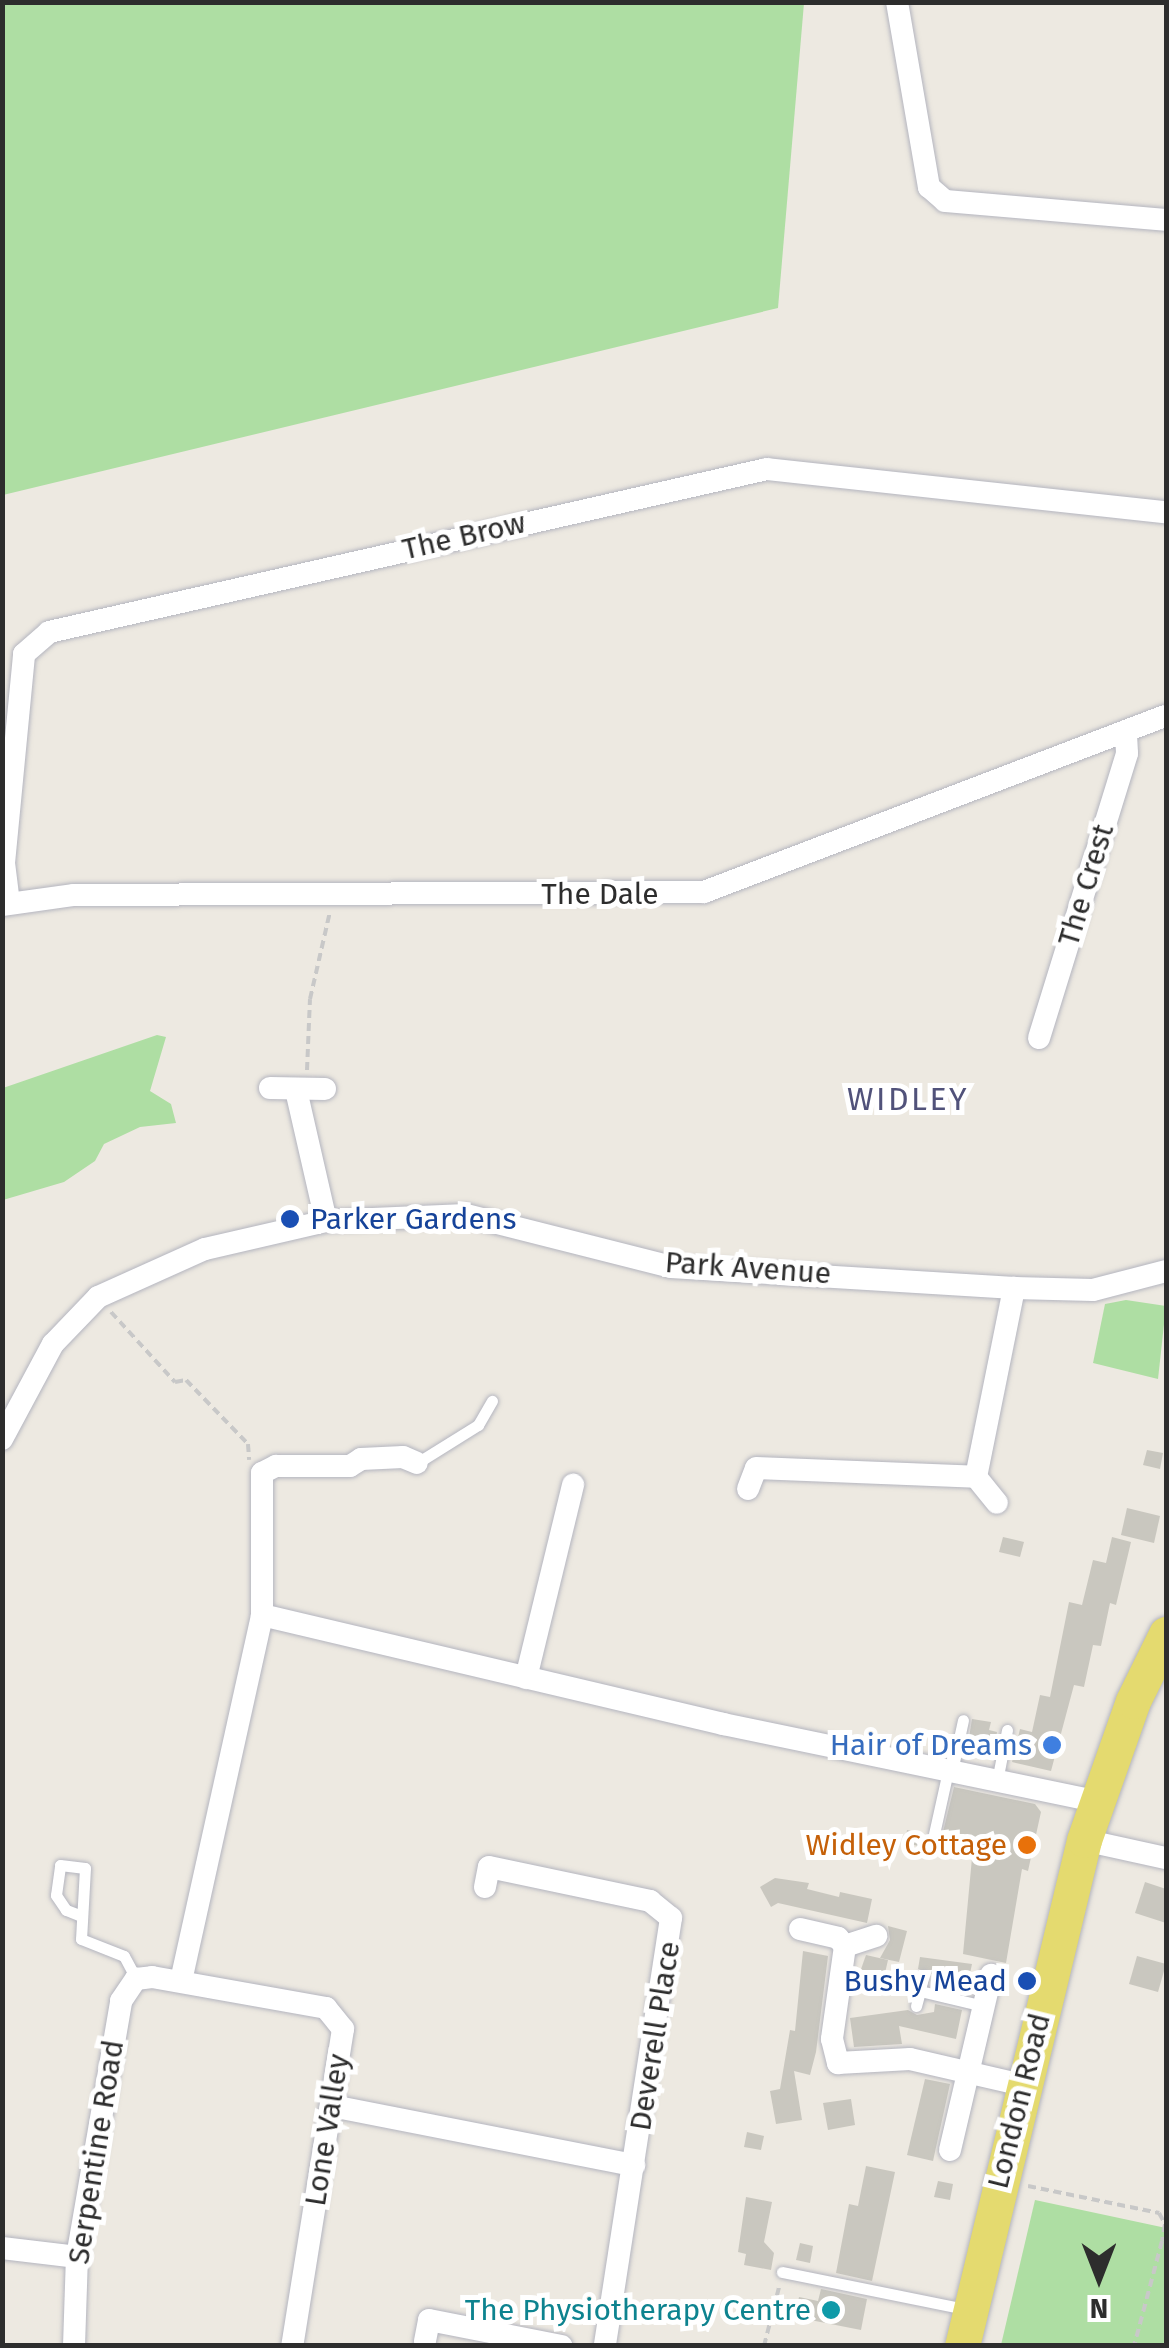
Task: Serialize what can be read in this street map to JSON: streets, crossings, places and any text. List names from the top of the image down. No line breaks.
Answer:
{"streets":{"main road":["London Road"],"street":["The Brow","The Crest","The Dale","Park Avenue","Deverell Place","Lone Valley","Serpentine Road"]},"crossings":[["The Brow","The Dale"],["The Crest","The Dale"],["Deverell Place","Lone Valley"],["Lone Valley","Serpentine Road"]],"districts":["WIDLEY"],"places":["Parker Gardens","Hair of Dreams","Widley Cottage","Bushy Mead","The Physiotherapy Centre"],"north":"bottom"}
